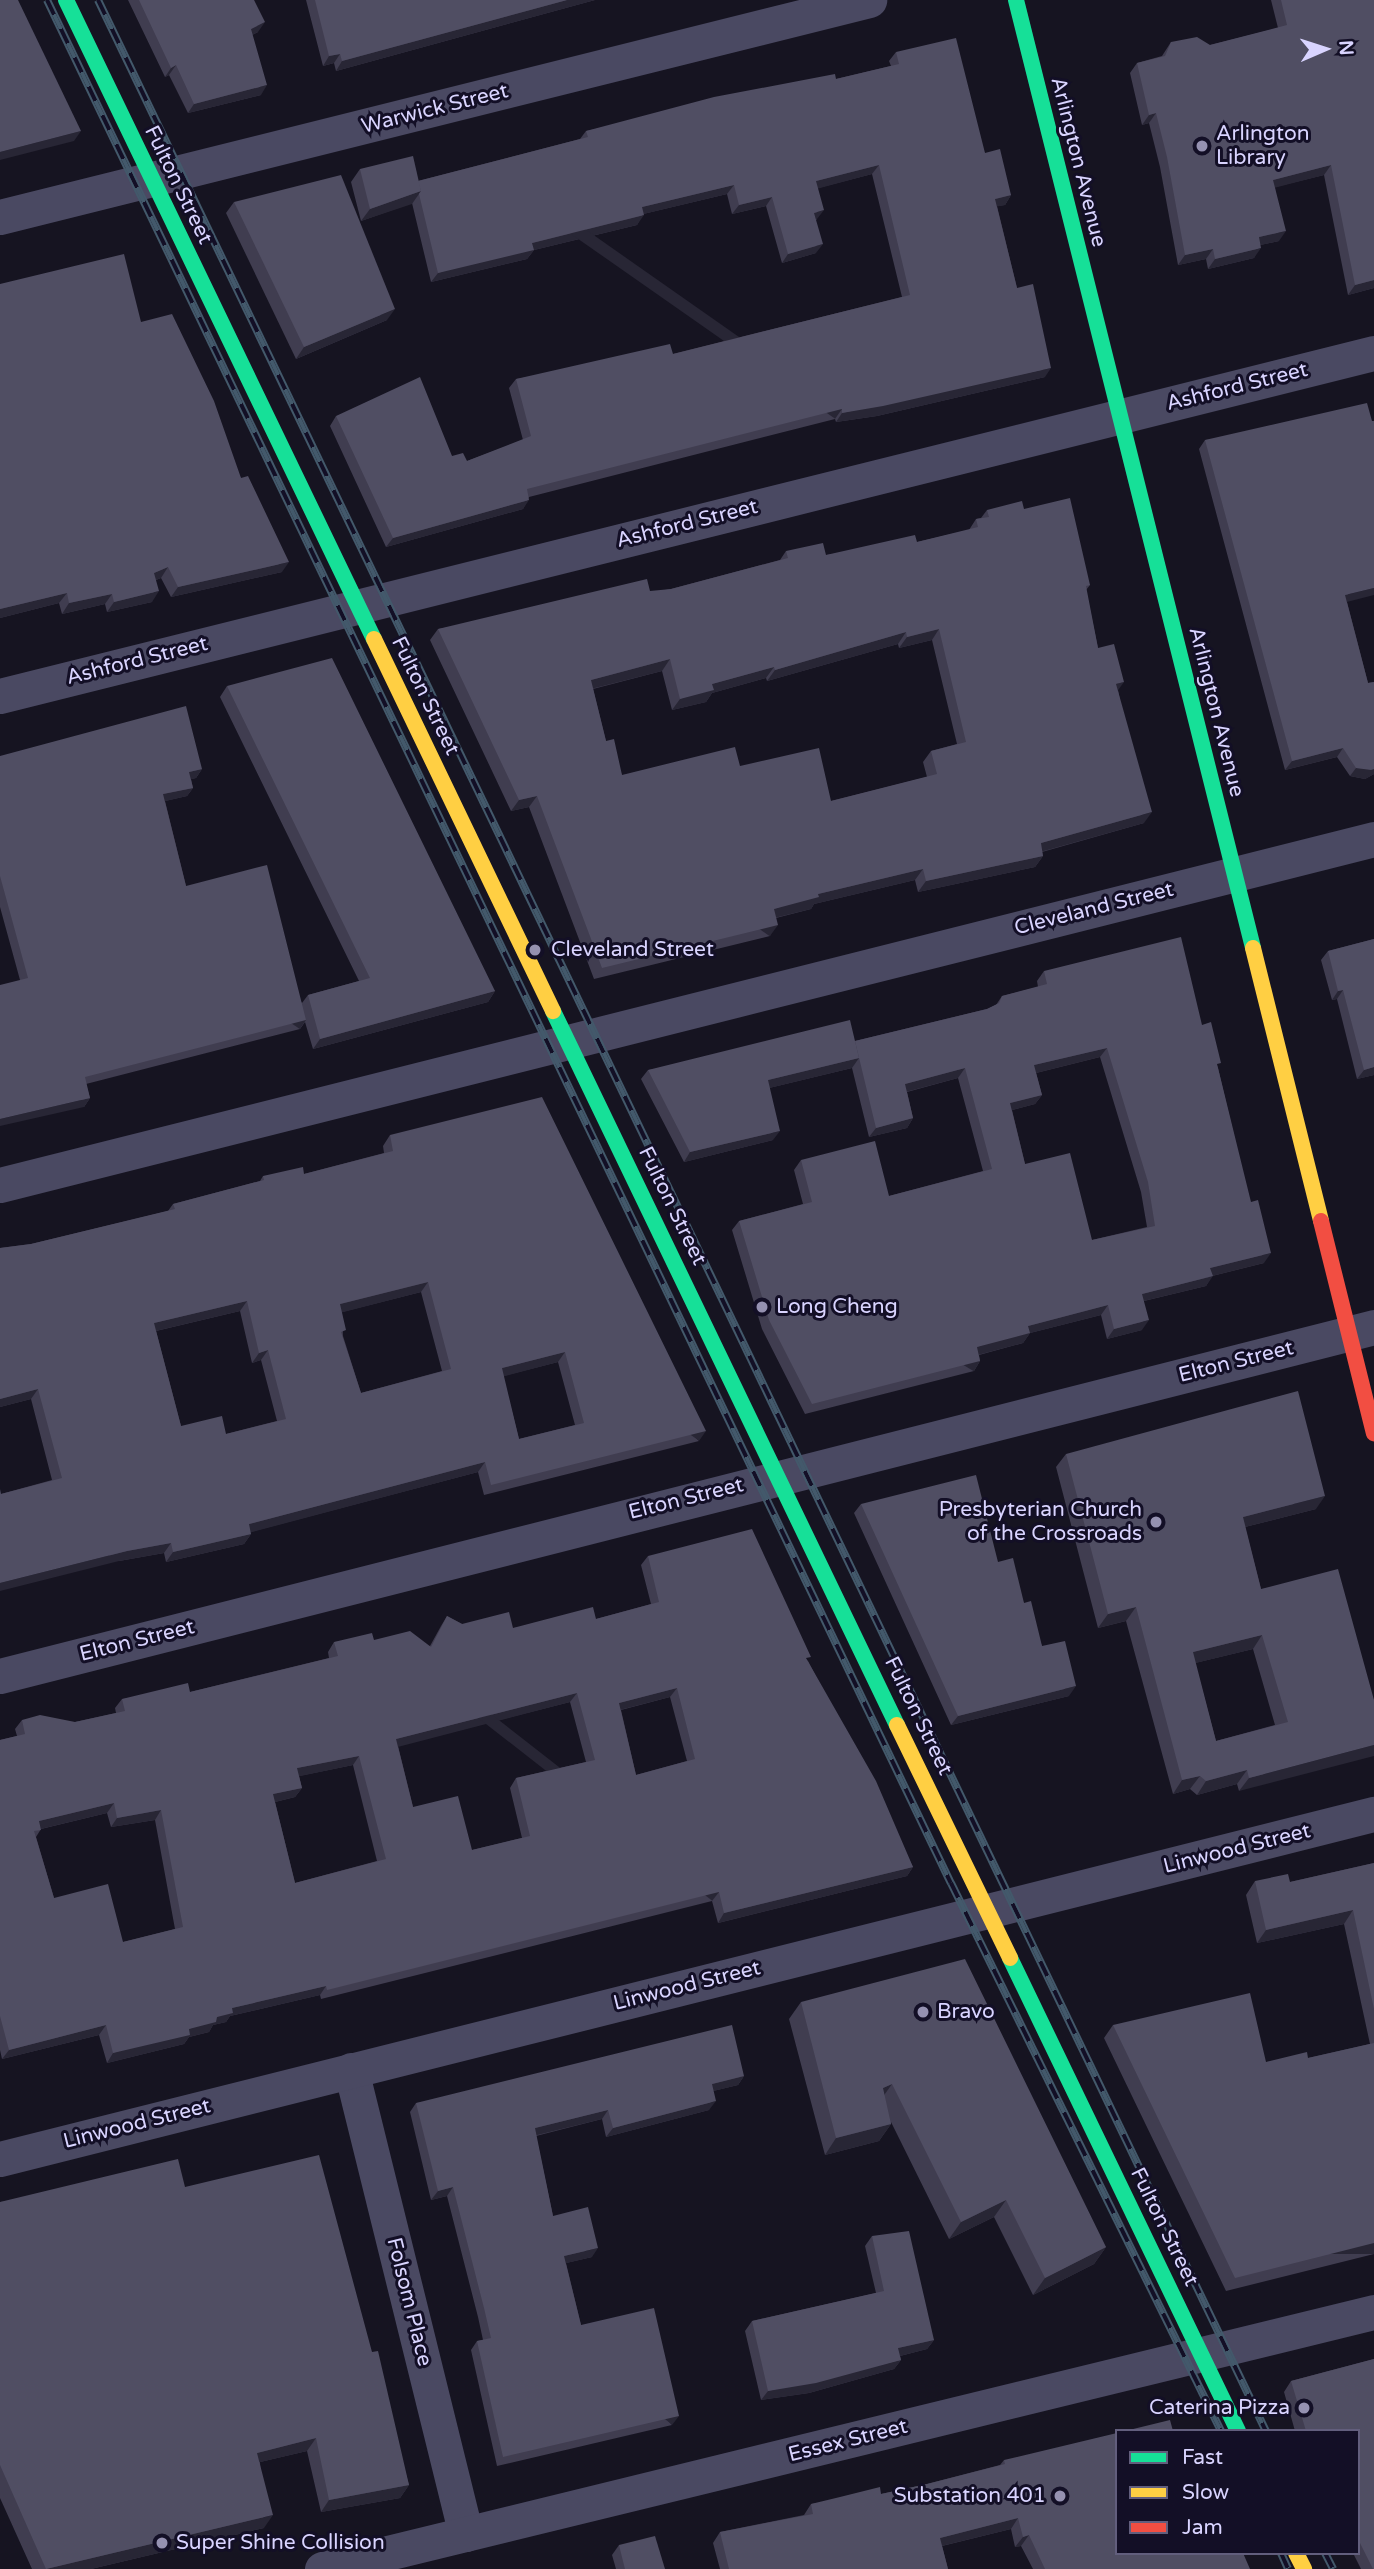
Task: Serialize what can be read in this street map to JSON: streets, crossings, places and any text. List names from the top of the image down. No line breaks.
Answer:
{"streets":{"street":["Warwick Street","Arlington Avenue","Fulton Street","Ashford Street","Cleveland Street","Elton Street","Linwood Street","Folsom Place","Essex Street"]},"crossings":[["Warwick Street","Fulton Street"],["Arlington Avenue","Ashford Street"],["Arlington Avenue","Cleveland Street"],["Arlington Avenue","Elton Street"],["Fulton Street","Ashford Street"],["Fulton Street","Cleveland Street"],["Fulton Street","Elton Street"],["Fulton Street","Linwood Street"],["Fulton Street","Essex Street"],["Linwood Street","Folsom Place"],["Folsom Place","Essex Street"]],"places":["Arlington Library","Cleveland Street","Long Cheng","Presbyterian Church of the Crossroads","Bravo","Caterina Pizza","Substation 401","Super Shine Collision"],"legend":["Fast","Slow","Jam"],"north":"right"}
